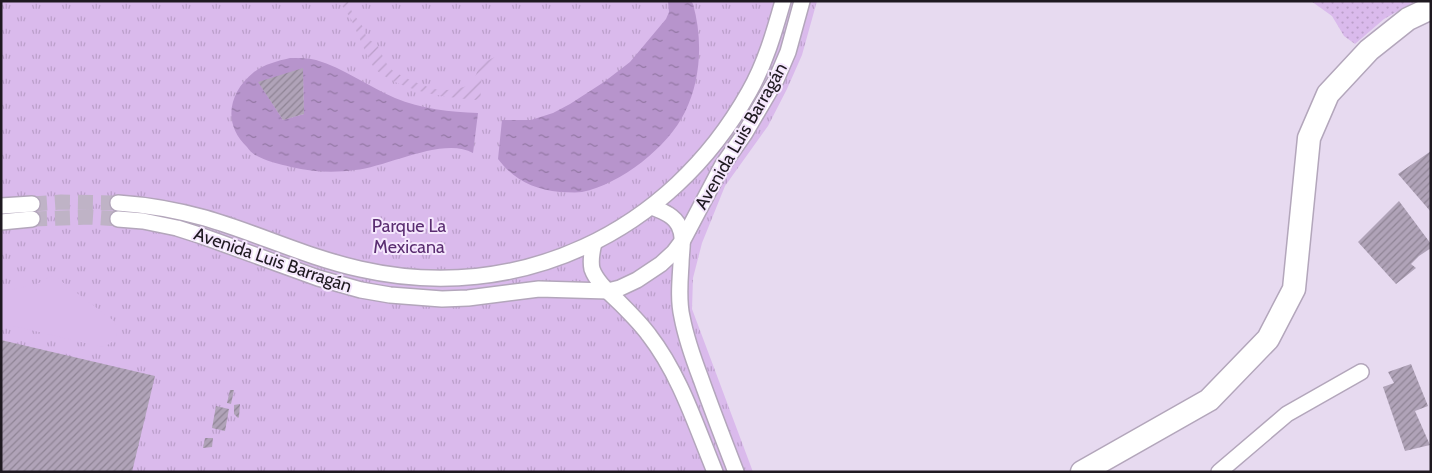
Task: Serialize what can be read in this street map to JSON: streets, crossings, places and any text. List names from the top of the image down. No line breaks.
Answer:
{"streets":{"street":["Avenida Luis Barragán"]},"parks":["Parque La Mexicana"]}
